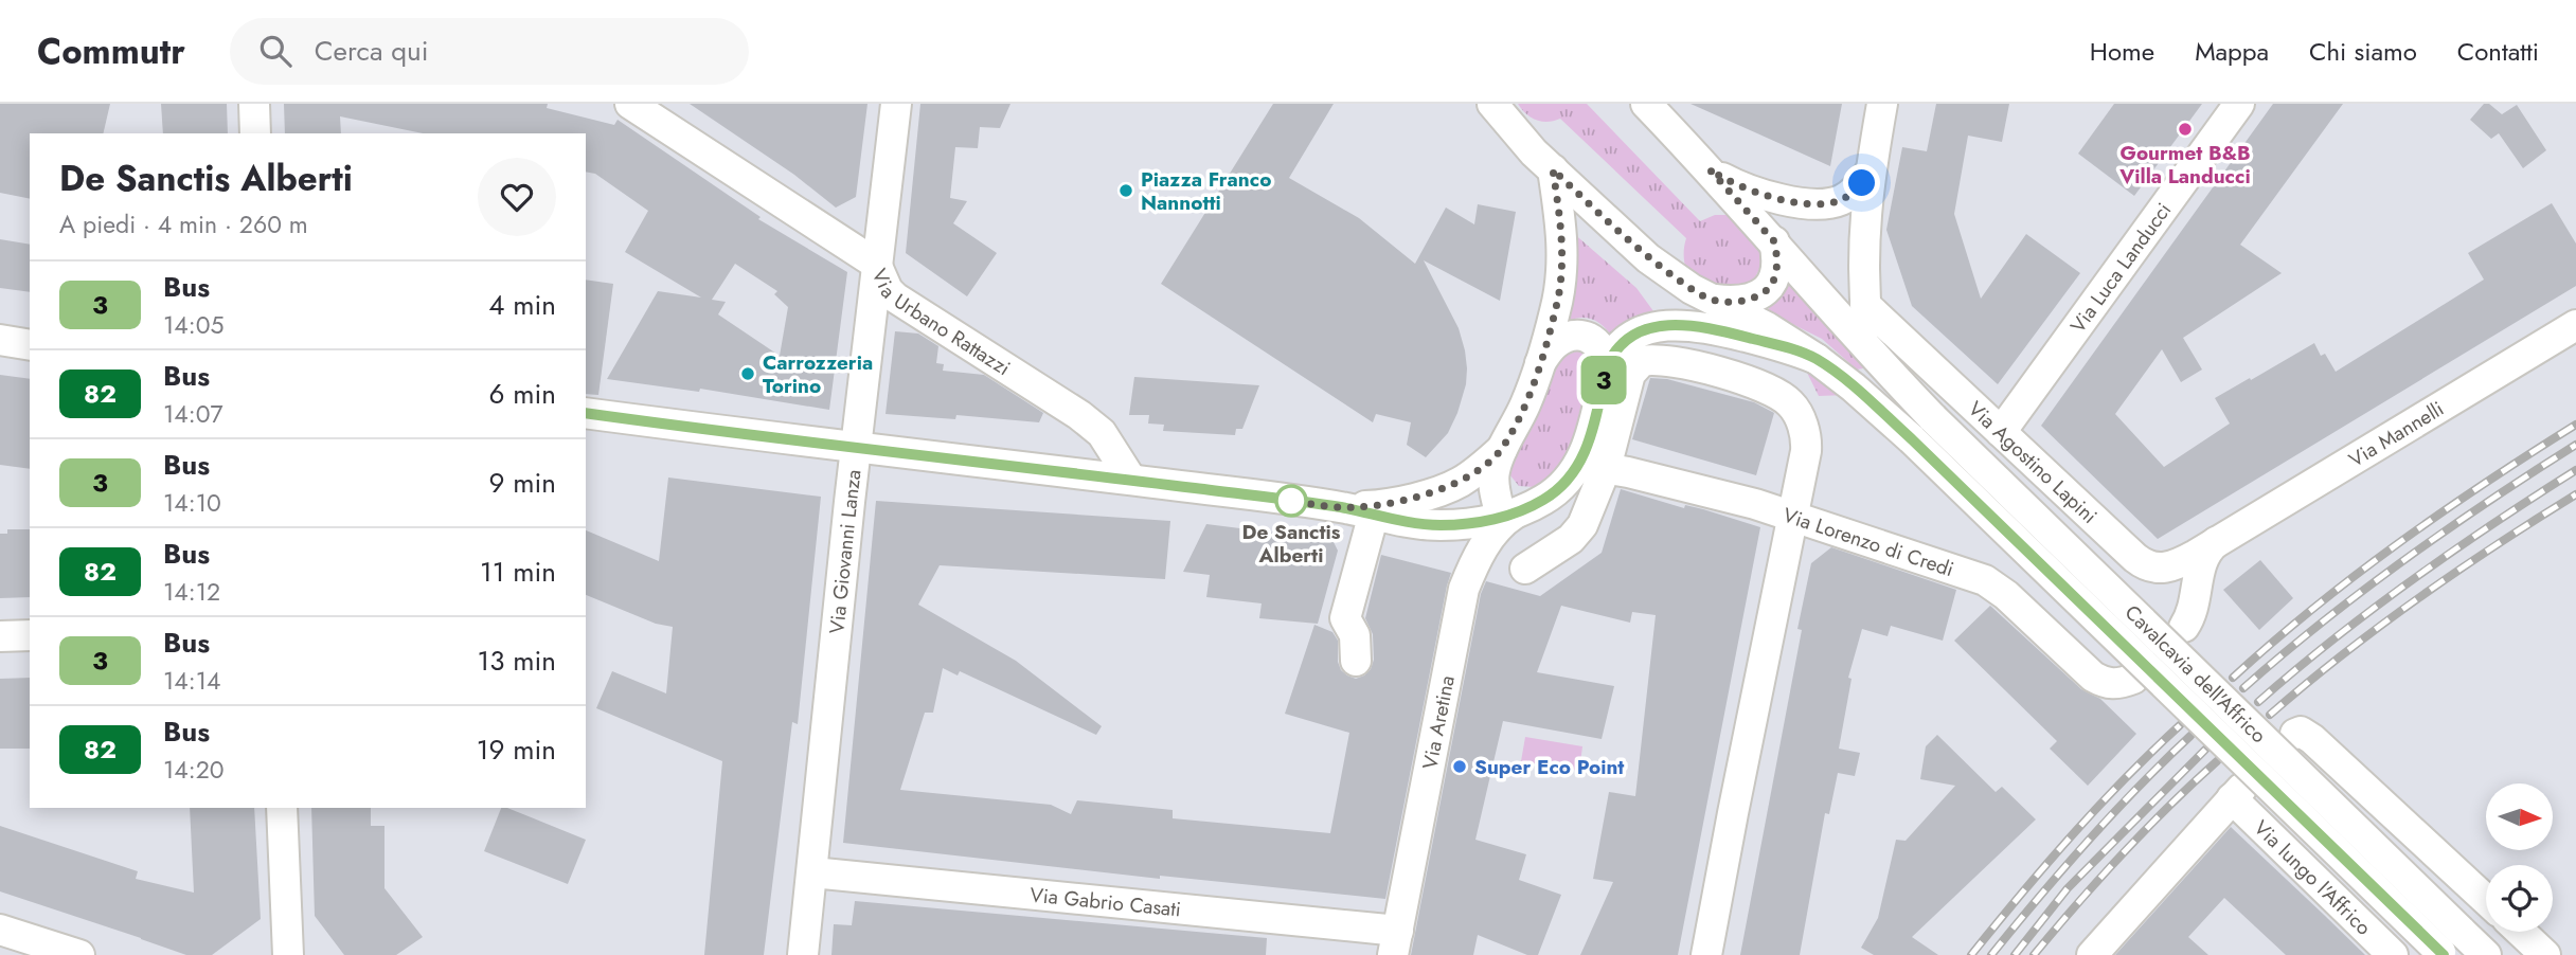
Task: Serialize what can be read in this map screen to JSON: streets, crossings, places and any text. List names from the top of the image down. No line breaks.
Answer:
{"streets":{"street":["Via Luca Landucci","Via Urbano Rattazzi","Via Mannelli","Via Agostino Lapini","Via Lorenzo di Credi","Via Giovanni Lanza","Cavalcavia dell'Affrico","Via Aretina","Via lungo l'Affrico","Via Gabrio Casati"]},"crossings":[["Via Luca Landucci","Via Agostino Lapini"],["Via Urbano Rattazzi","Via Giovanni Lanza"],["Via Mannelli","Via Agostino Lapini"],["Via Giovanni Lanza","Via Gabrio Casati"],["Via Aretina","Via Gabrio Casati"]],"places":["Gourmet B&B Villa Landucci","Piazza Franco Nannotti","Carrozzeria Torino","De Sanctis Alberti","Super Eco Point"],"lines":["bus line 3"],"north":"right","page":{"header":"Commutr","search":"Cerca qui","nav":["Home","Mappa","Chi siamo","Contatti"],"on_map":"3","heading":["De Sanctis Alberti","A piedi · 4 min · 260 m"],"list":[{"mark":"3","name":"Bus","note":"14:05","value":"4 min"},{"mark":"82","name":"Bus","note":"14:07","value":"6 min"},{"mark":"3","name":"Bus","note":"14:10","value":"9 min"},{"mark":"82","name":"Bus","note":"14:12","value":"11 min"},{"mark":"3","name":"Bus","note":"14:14","value":"13 min"},{"mark":"82","name":"Bus","note":"14:20","value":"19 min"}]}}
